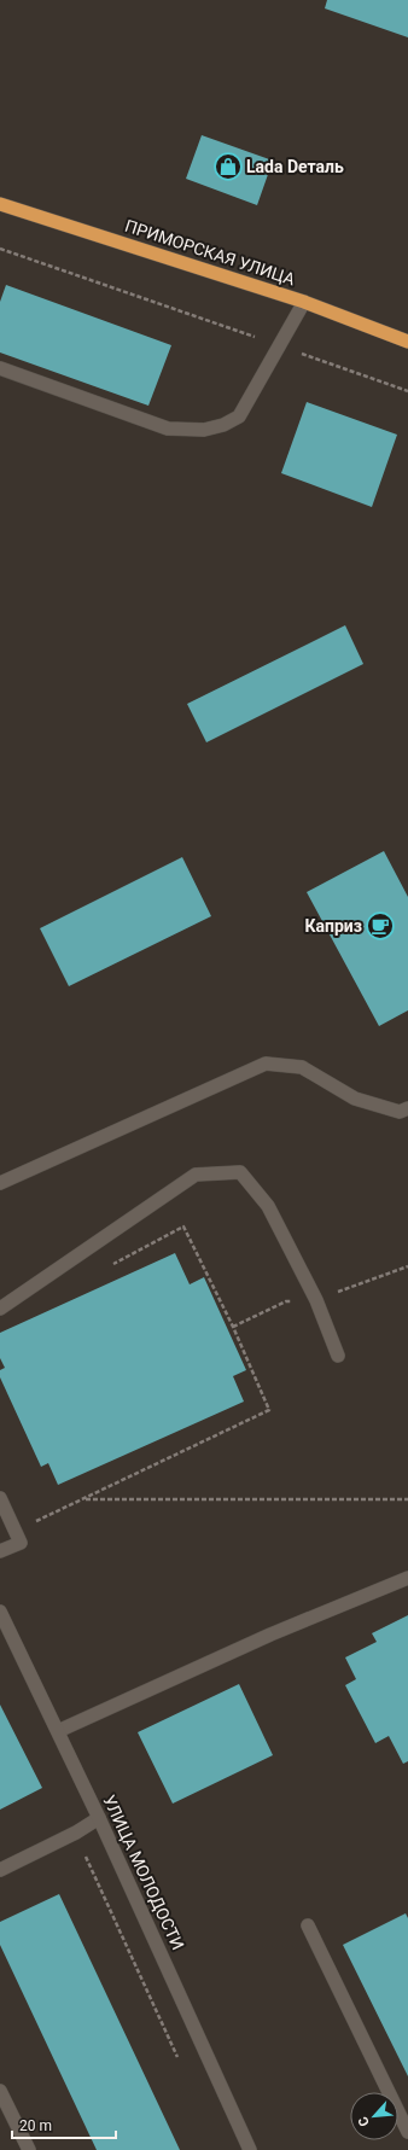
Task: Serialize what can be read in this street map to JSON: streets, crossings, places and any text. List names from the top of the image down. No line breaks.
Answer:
{"streets":{"highway":["ПРИМОРСКАЯ УЛИЦА"],"street":["УЛИЦА МОЛОДОСТИ"]},"places":{"shop":["Lada Dеталь"],"cafe":["Каприз"]},"scale_bar":"20 m","north":"bottom left"}
